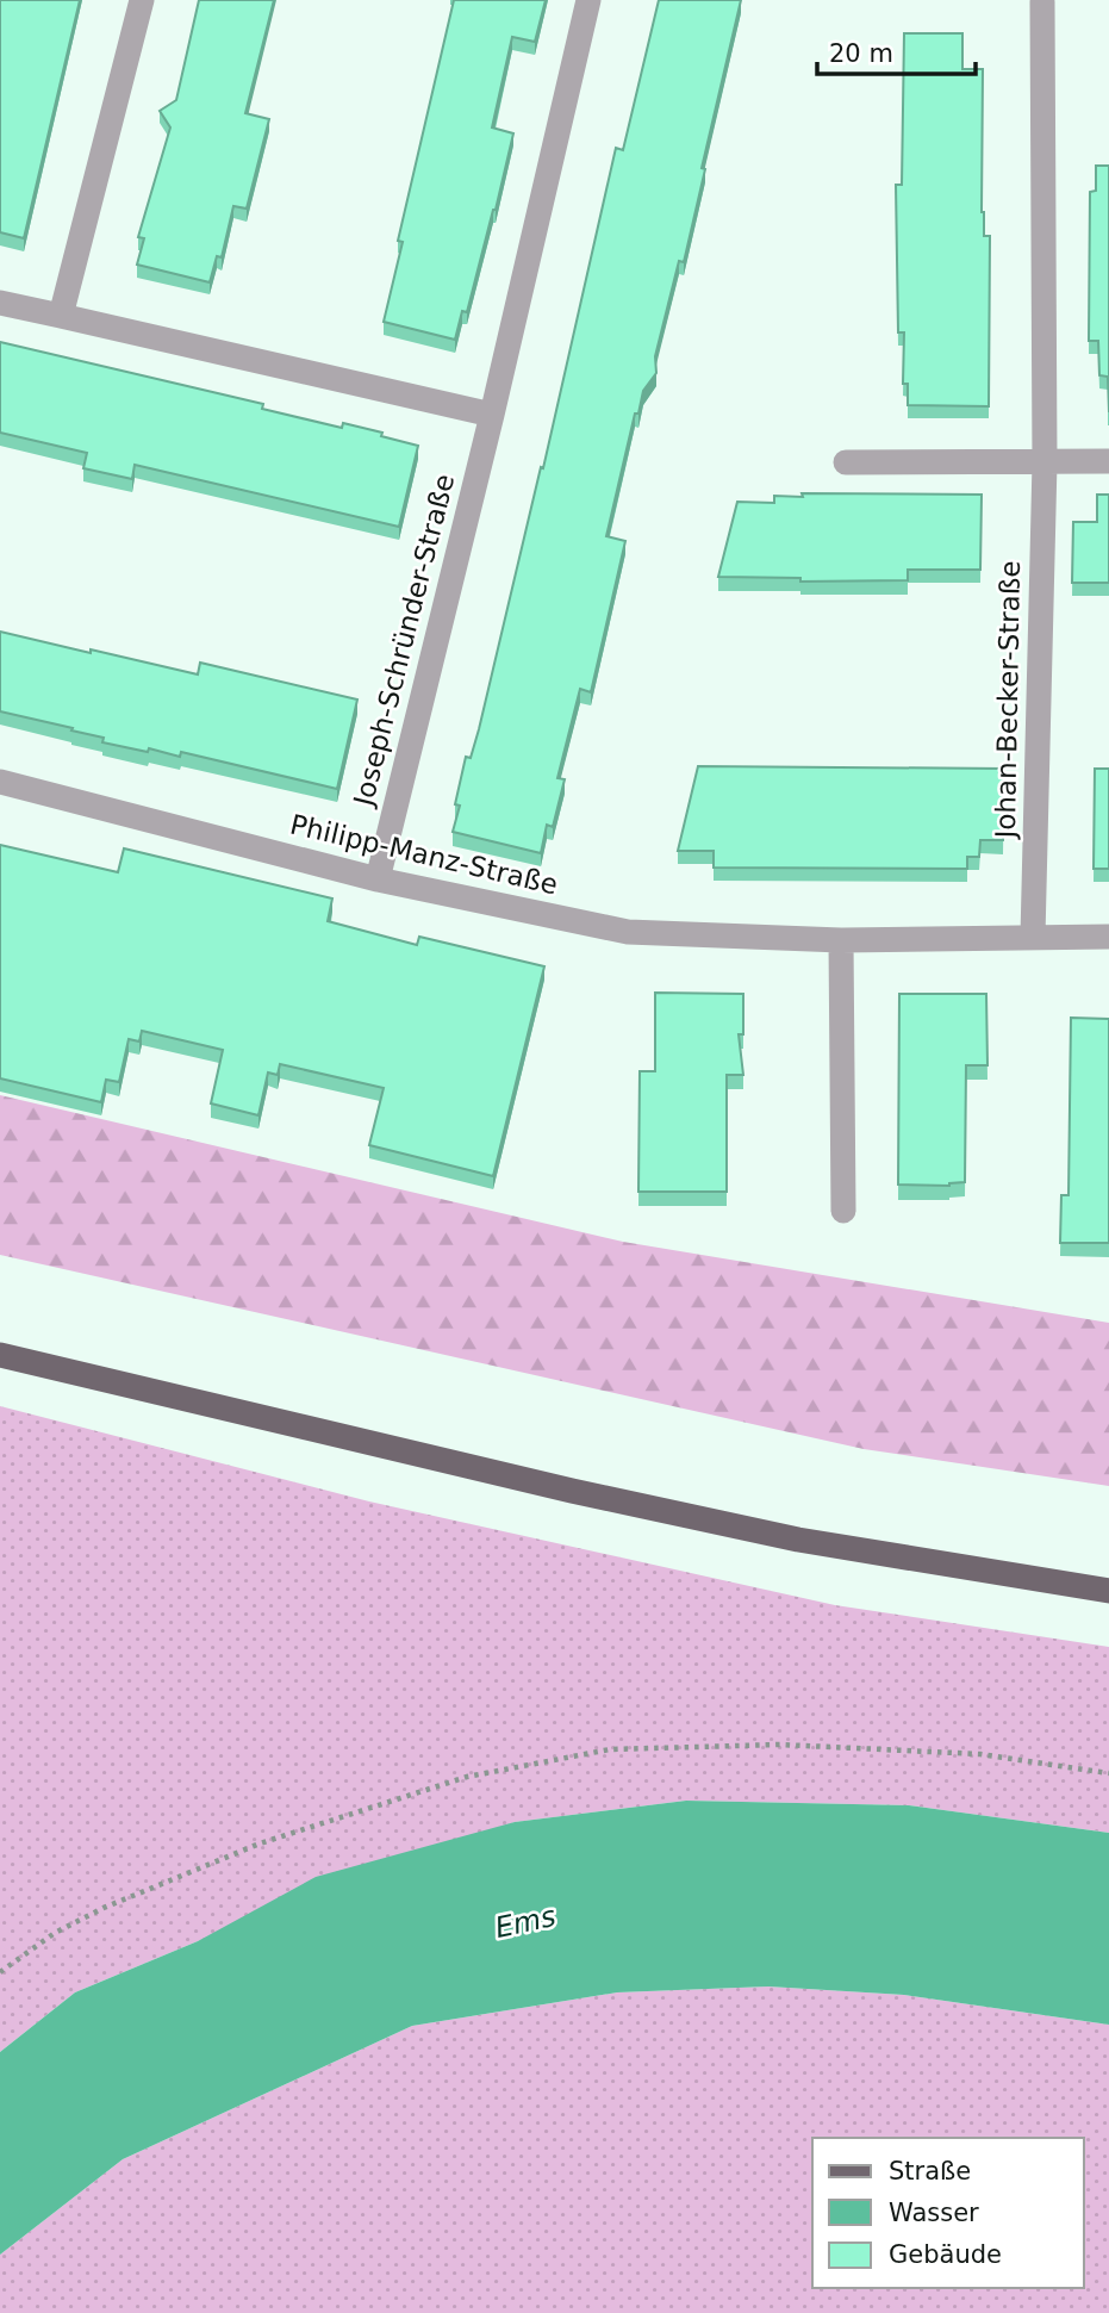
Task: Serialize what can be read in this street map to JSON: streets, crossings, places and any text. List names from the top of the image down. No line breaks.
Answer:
{"streets":{"street":["Joseph-Schründer-Straße","Johan-Becker-Straße","Philipp-Manz-Straße"]},"crossings":[["Joseph-Schründer-Straße","Philipp-Manz-Straße"],["Johan-Becker-Straße","Philipp-Manz-Straße"]],"water":["Ems"],"legend":["Straße","Wasser","Gebäude"],"scale_bar":"20 m"}
